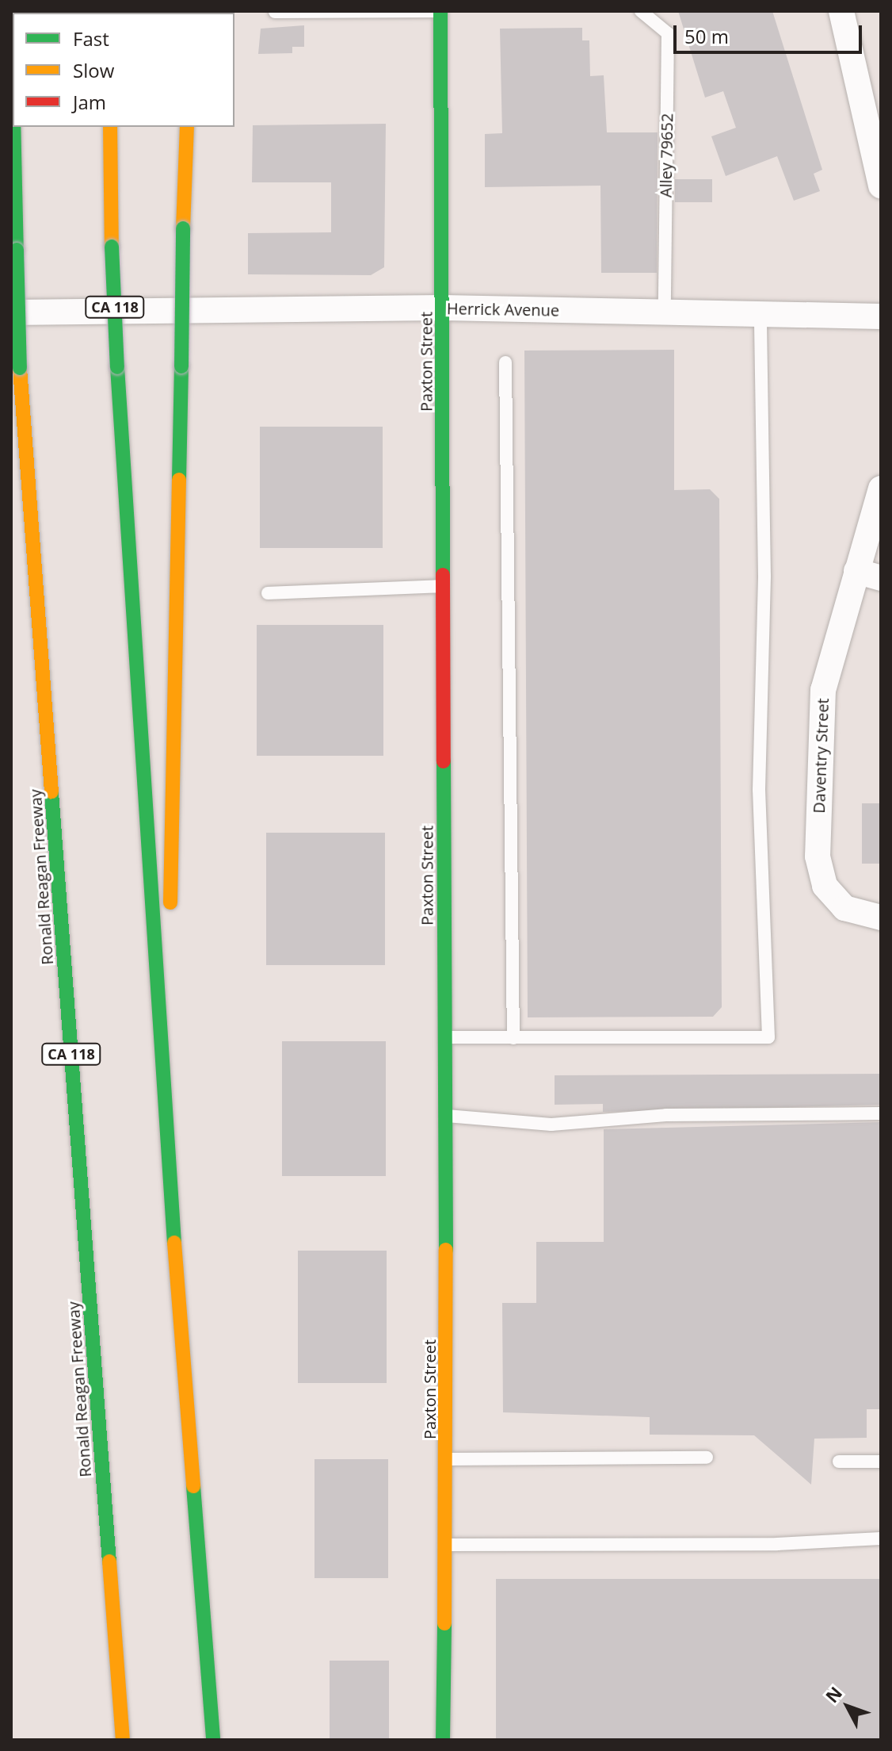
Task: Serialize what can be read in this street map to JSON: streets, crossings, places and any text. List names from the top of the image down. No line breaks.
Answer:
{"streets":{"main road":["CA 118","Paxton Street","Ronald Reagan Freeway"],"street":["Herrick Avenue","Daventry Street"],"lane":["Alley 79652"]},"crossings":[["Alley 79652","Herrick Avenue"],["Herrick Avenue","Paxton Street"]],"legend":["Fast","Slow","Jam"],"scale_bar":"50 m","north":"top left"}
